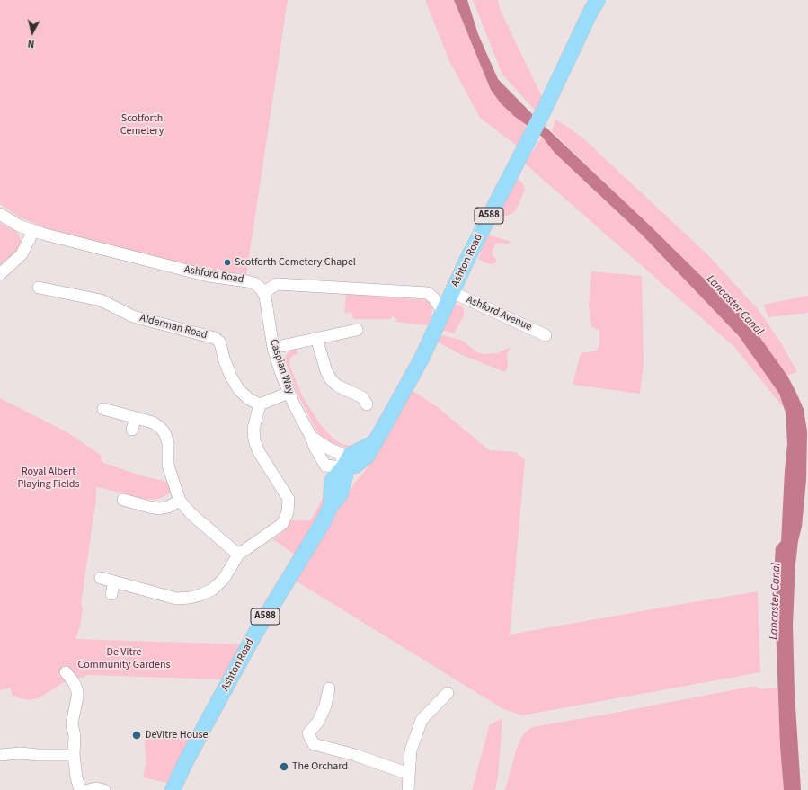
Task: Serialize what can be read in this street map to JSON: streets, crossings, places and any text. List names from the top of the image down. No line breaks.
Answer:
{"streets":{"main road":["A588","Ashton Road"],"street":["Ashford Road","Ashford Avenue","Alderman Road","Caspian Way"]},"crossings":[["Ashton Road","Ashford Avenue"],["Ashton Road","Caspian Way"],["Ashford Road","Caspian Way"]],"water":["Lancaster Canal"],"parks":["Scotforth Cemetery","Royal Albert Playing Fields","De Vitre Community Gardens"],"places":["Scotforth Cemetery Chapel","DeVitre House","The Orchard"],"north":"bottom"}
